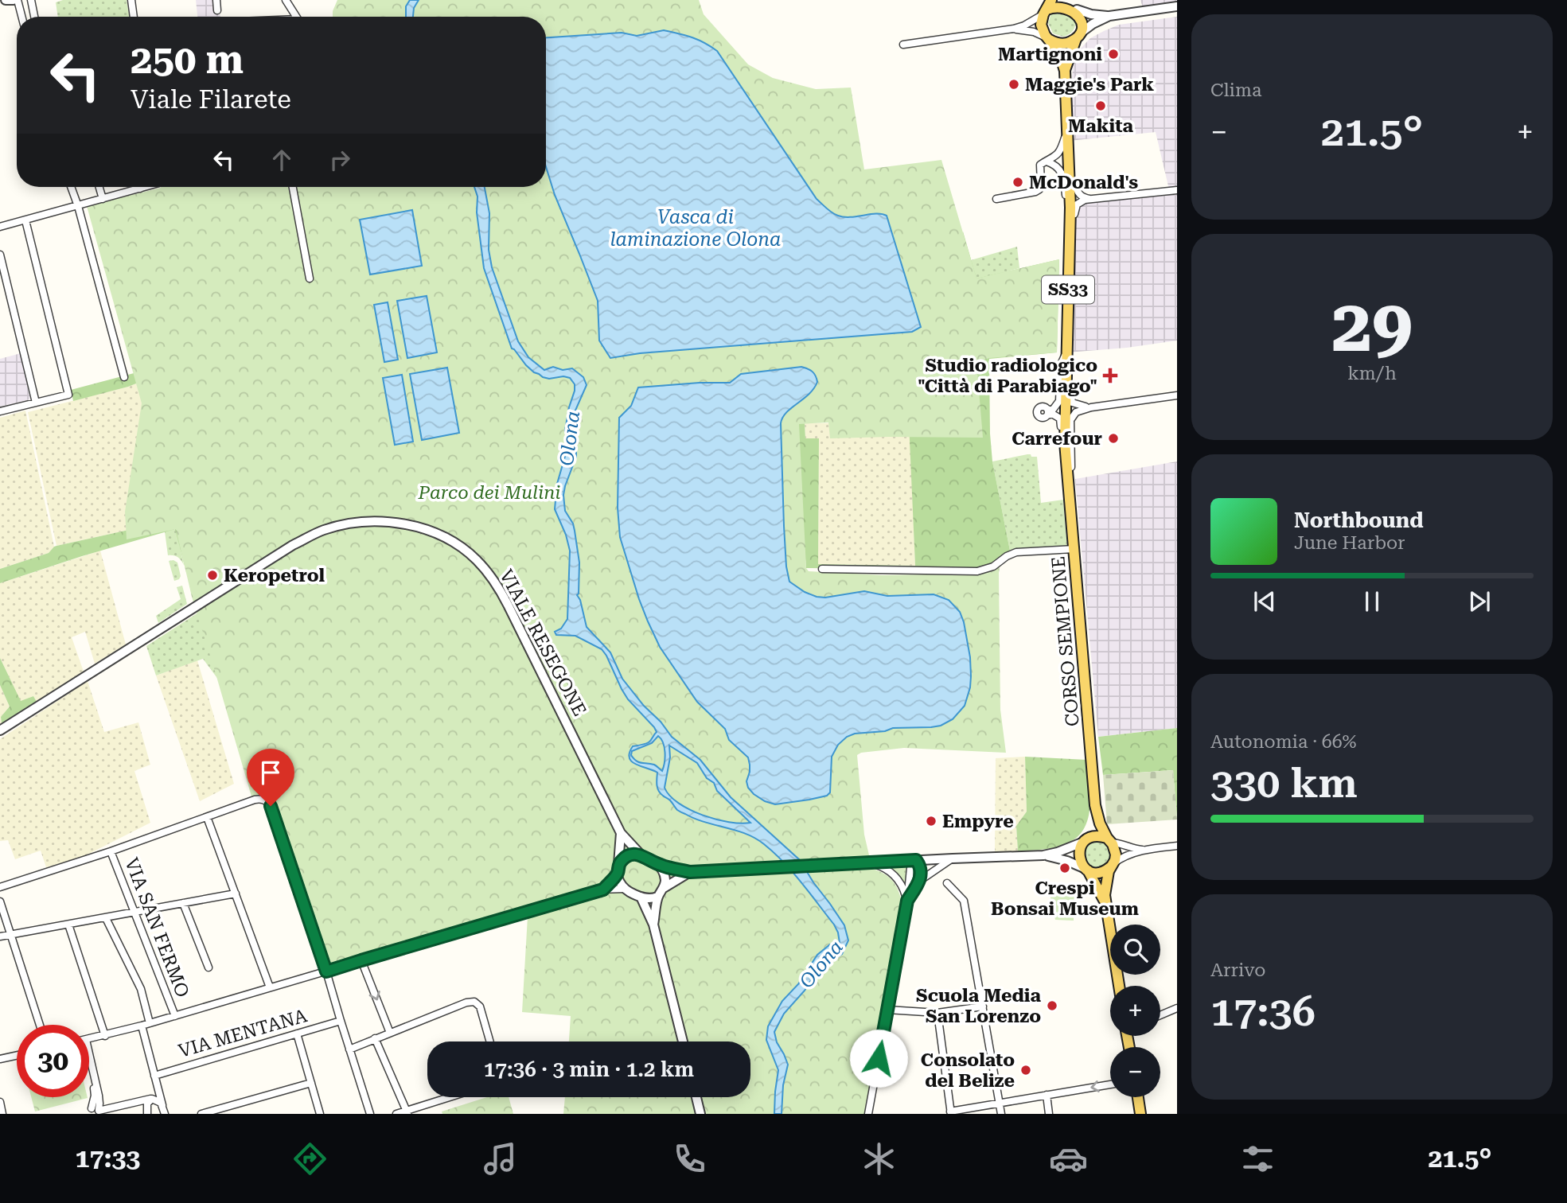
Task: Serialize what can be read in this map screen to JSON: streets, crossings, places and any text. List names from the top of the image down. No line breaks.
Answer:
{"streets":{"main road":["SS33","CORSO SEMPIONE"],"street":["VIALE RESEGONE","VIA SAN FERMO","VIA MENTANA"]},"crossings":[["SS33","CORSO SEMPIONE"]],"water":["Vasca di laminazione Olona","Olona"],"parks":["Parco dei Mulini"],"places":{"other":["Martignoni","Maggie's Park","Makita","McDonald's","Carrefour","Keropetrol","Empyre","Crespi Bonsai Museum","Scuola Media San Lorenzo","Consolato del Belize"],"health":["Studio radiologico \"Città di Parabiago\""]},"page":{"tile":["Clima",["29","km/h"],["Autonomia · 66%","330 km"],["Arrivo","17:36"]],"turn":["250 m","Viale Filarete"],"heat":["−","21.5°","+"],"song":["Northbound","June Harbor"],"map_buttons":["+","−"],"limit":"30","trip":"17:36 · 3 min · 1.2 km","tabs":["17:33","21.5°"]}}
